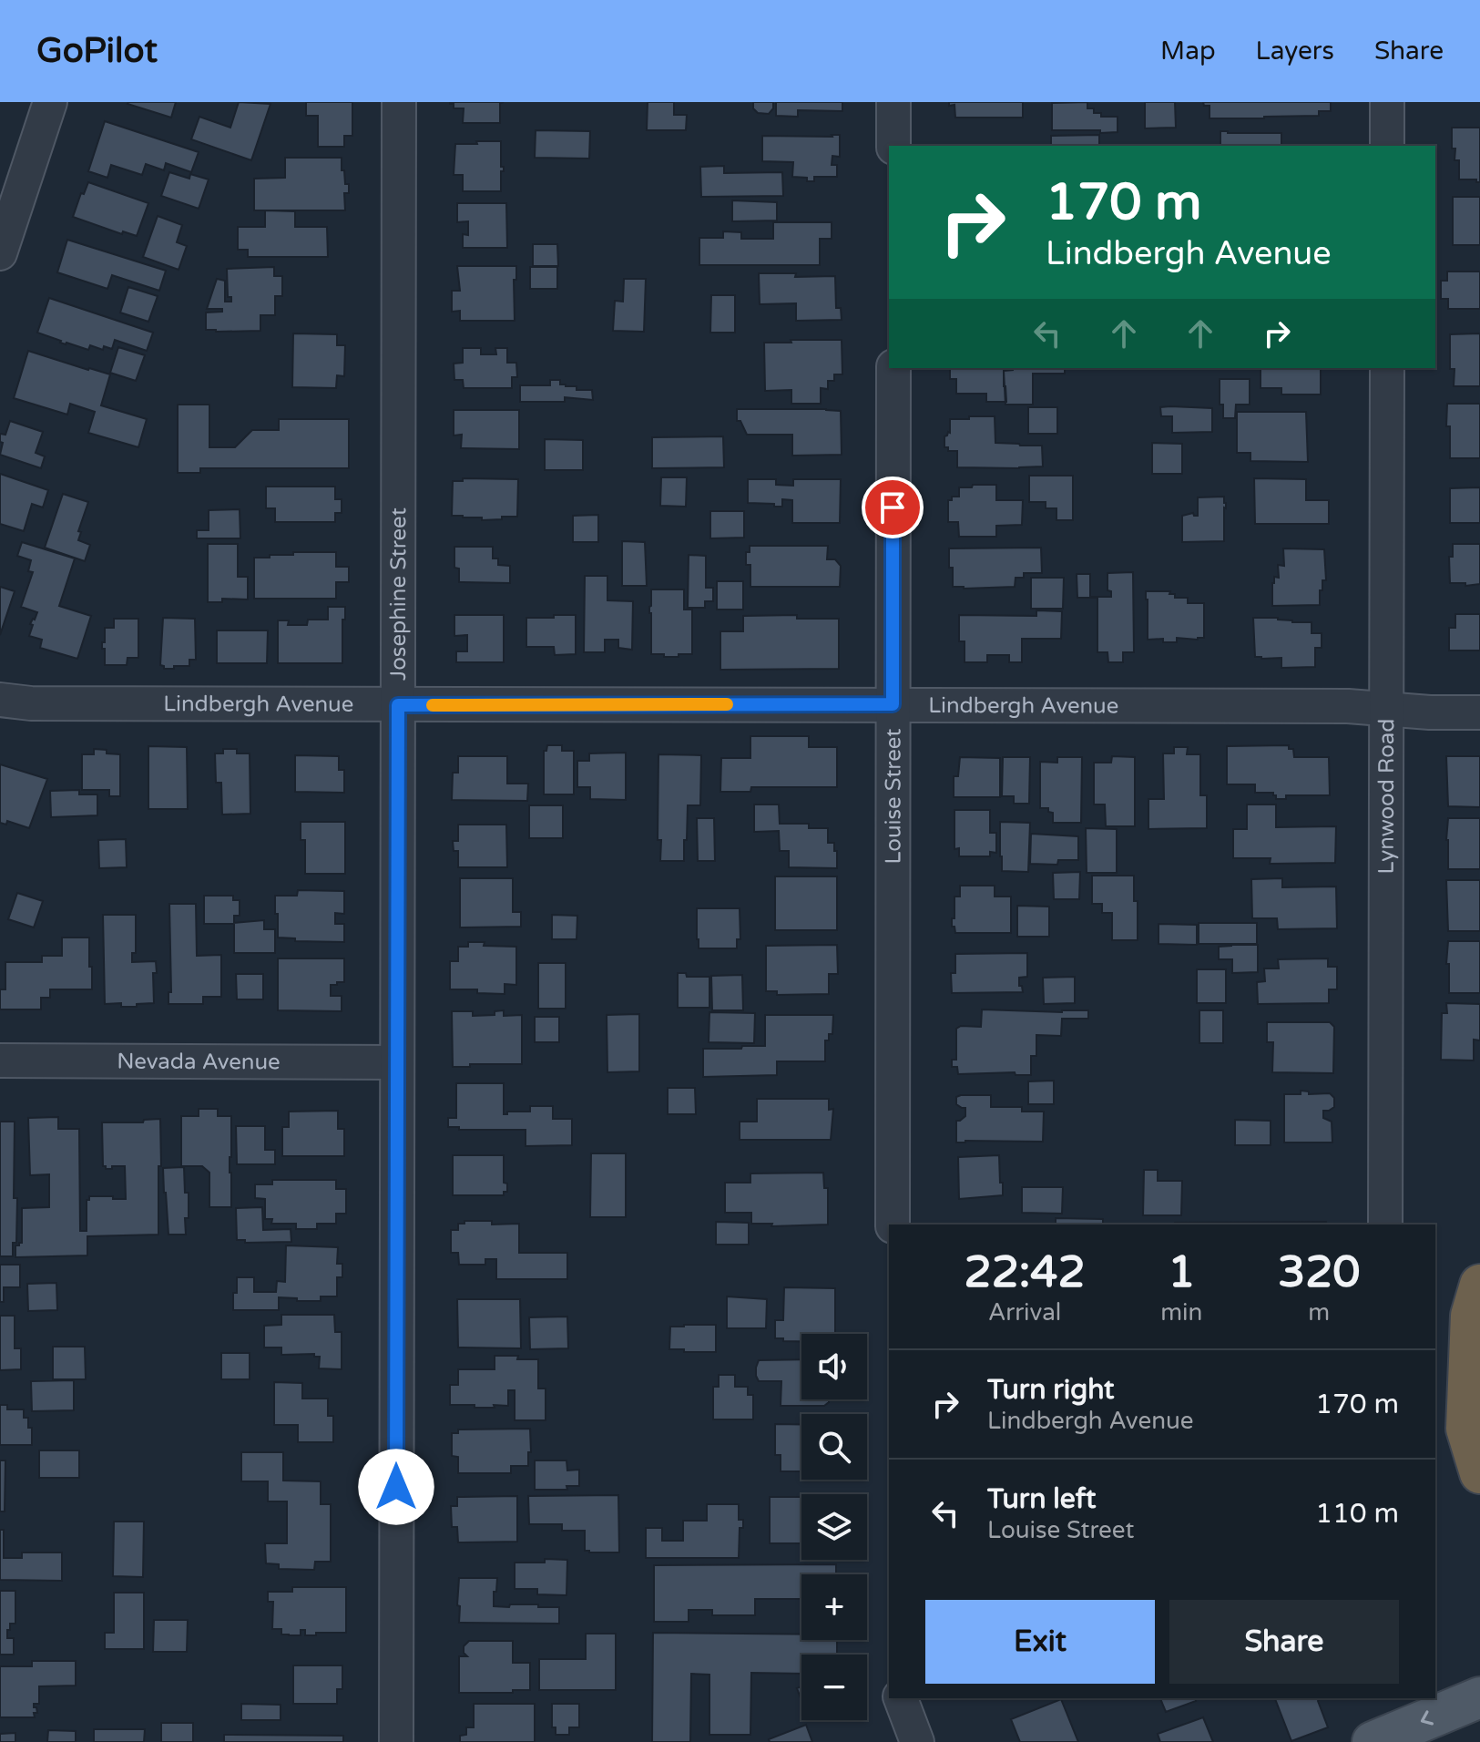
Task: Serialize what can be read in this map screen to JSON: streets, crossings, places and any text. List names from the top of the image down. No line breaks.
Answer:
{"streets":{"street":["Josephine Street","Lindbergh Avenue","Louise Street","Lynwood Road","Nevada Avenue"]},"crossings":[["Josephine Street","Lindbergh Avenue"],["Josephine Street","Nevada Avenue"],["Lindbergh Avenue","Louise Street"],["Lindbergh Avenue","Lynwood Road"]],"page":{"header":"GoPilot","nav":["Map","Layers","Share"],"turn":["170 m","Lindbergh Avenue"],"eta":["22:42","Arrival","1","min","320","m"],"map_buttons":["+","−"],"list":[{"name":"Turn right","note":"Lindbergh Avenue","value":"170 m"},{"name":"Turn left","note":"Louise Street","value":"110 m"}],"buttons":["Exit","Share"]}}
